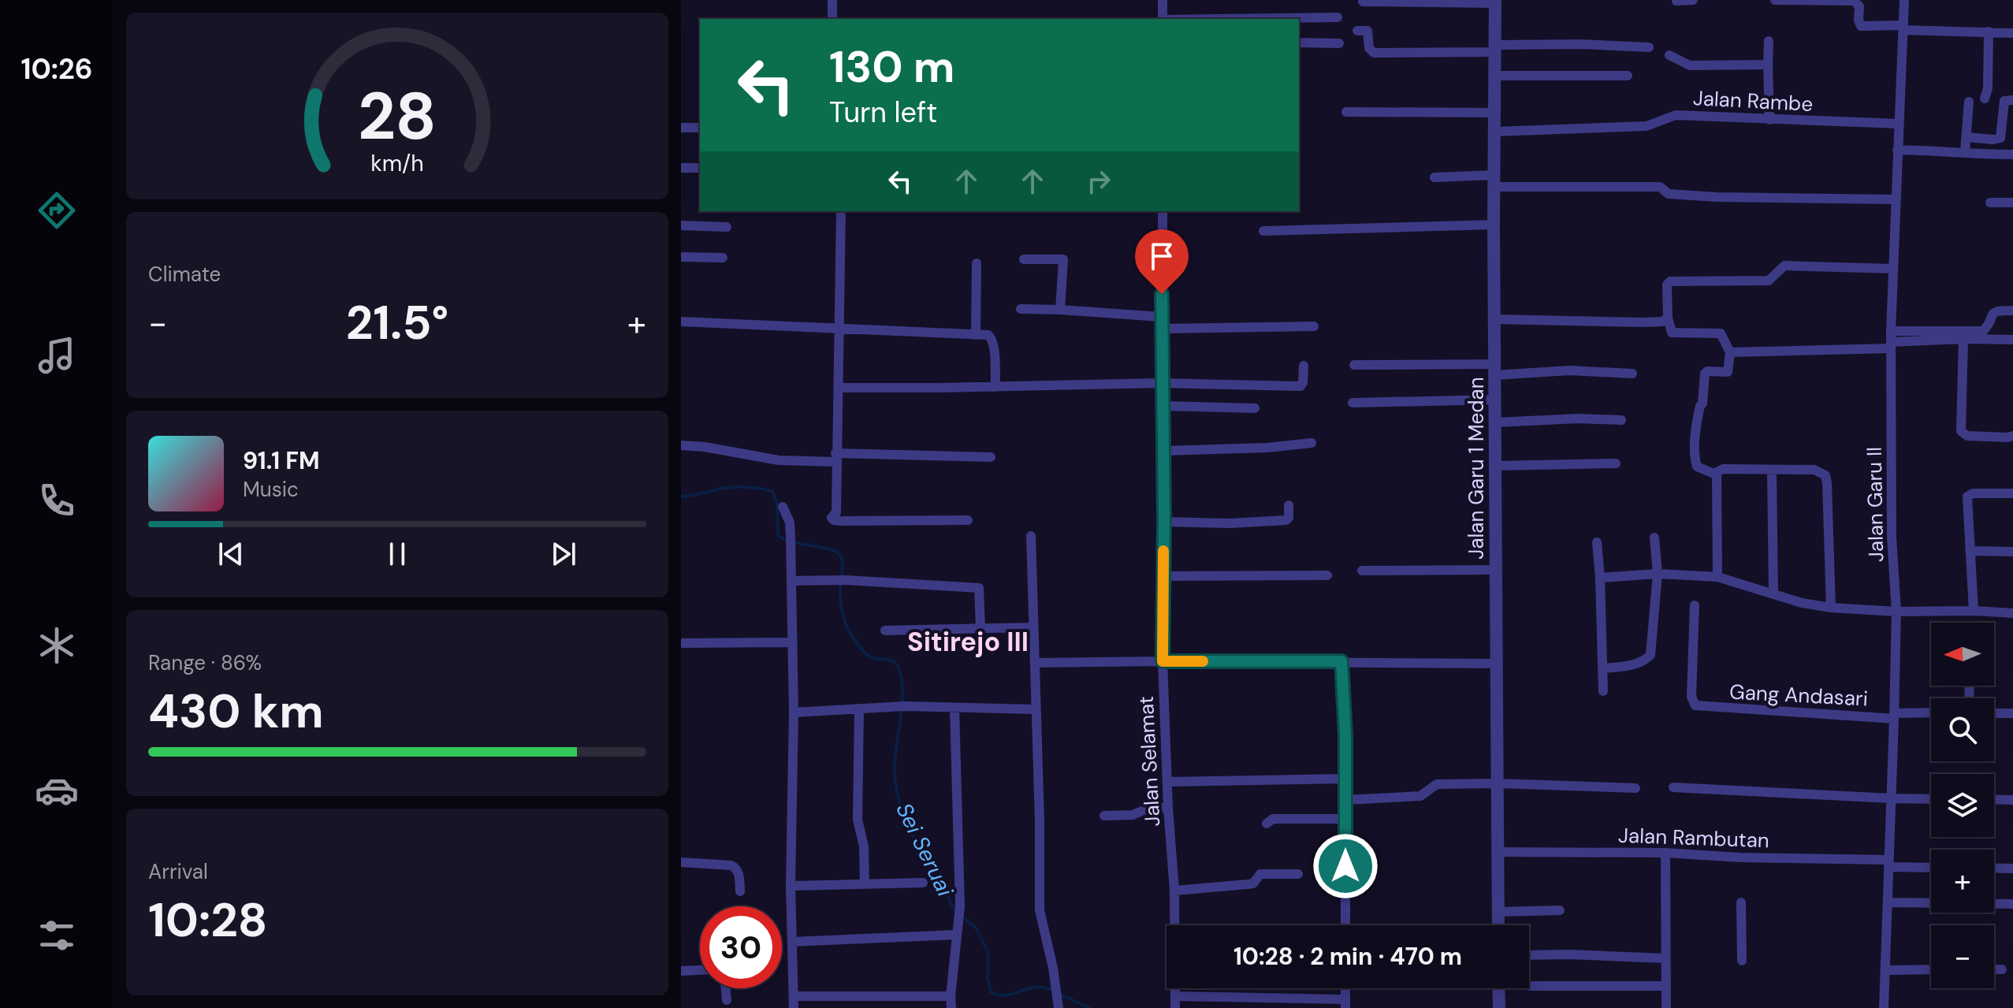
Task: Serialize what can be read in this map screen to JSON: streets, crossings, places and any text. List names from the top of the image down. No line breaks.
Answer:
{"streets":{"street":["Jalan Rambe","Jalan Garu 1 Medan","Jalan Garu II","Gang Andasari","Jalan Selamat","Jalan Rambutan"]},"crossings":[["Jalan Rambe","Jalan Garu 1 Medan"],["Jalan Rambe","Jalan Garu II"],["Jalan Garu 1 Medan","Jalan Rambutan"],["Jalan Garu II","Gang Andasari"],["Jalan Garu II","Jalan Rambutan"]],"districts":["Sitirejo III"],"water":["Sei Seruai"],"north":"left","page":{"tabs":"10:26","turn":["130 m","Turn left"],"tile":["Climate",["Range · 86%","430 km"],["Arrival","10:28"]],"heat":["−","21.5°","+"],"song":["91.1 FM","Music"],"map_buttons":["+","−"],"limit":"30","trip":"10:28 · 2 min · 470 m","gauge":["28","km/h"]}}
